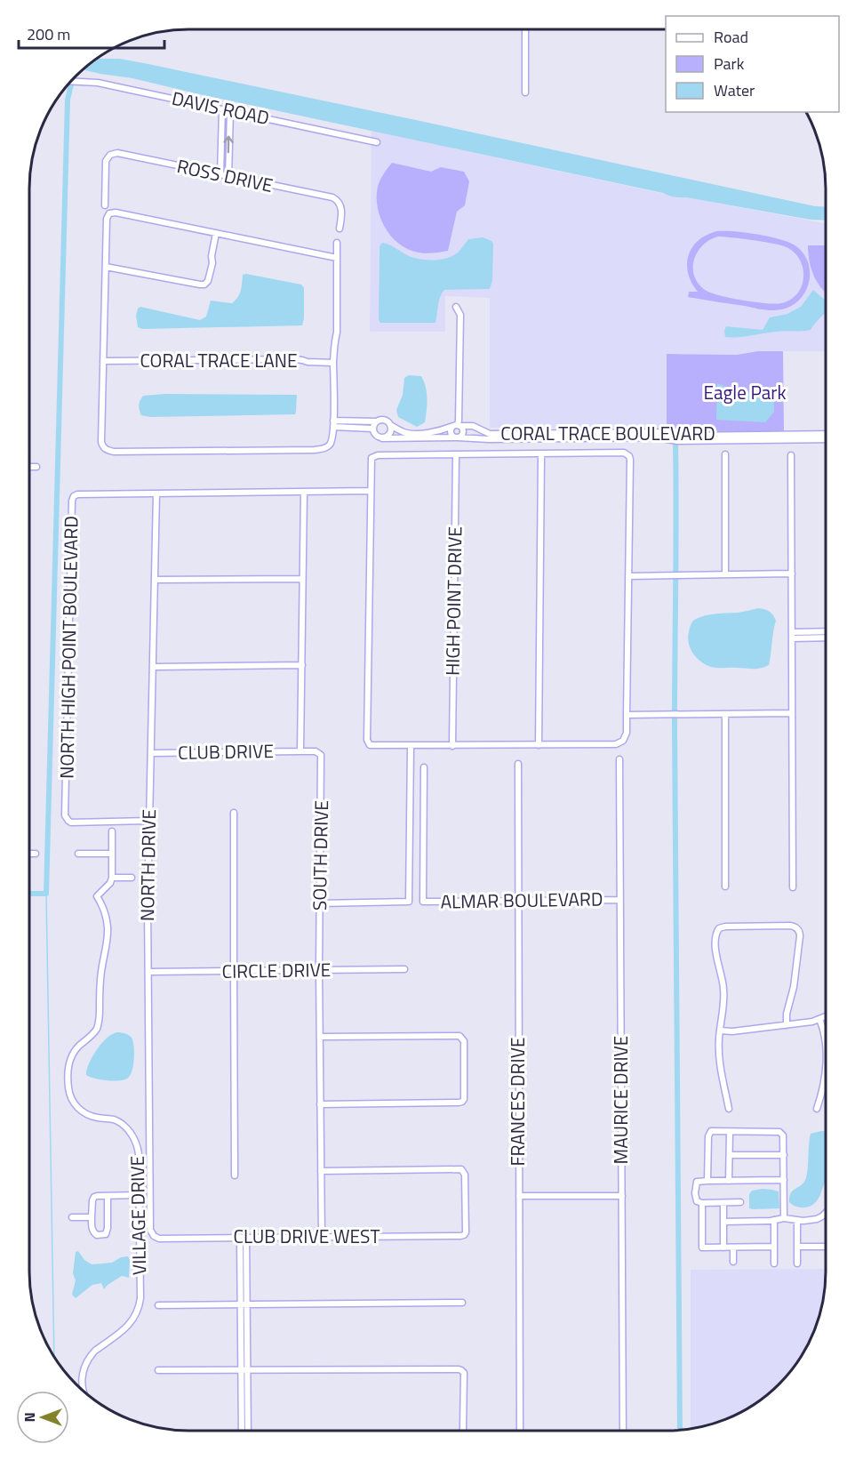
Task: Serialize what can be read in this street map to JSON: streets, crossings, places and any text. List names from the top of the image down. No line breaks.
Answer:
{"streets":{"street":["DAVIS ROAD","ROSS DRIVE","CORAL TRACE LANE","CORAL TRACE BOULEVARD","HIGH POINT DRIVE","NORTH HIGH POINT BOULEVARD","CLUB DRIVE","SOUTH DRIVE","NORTH DRIVE","ALMAR BOULEVARD","CIRCLE DRIVE","MAURICE DRIVE","FRANCES DRIVE","VILLAGE DRIVE","CLUB DRIVE WEST"]},"crossings":[["NORTH HIGH POINT BOULEVARD","NORTH DRIVE"],["CLUB DRIVE","SOUTH DRIVE"],["CLUB DRIVE","NORTH DRIVE"],["SOUTH DRIVE","CIRCLE DRIVE"],["SOUTH DRIVE","CLUB DRIVE WEST"],["NORTH DRIVE","CIRCLE DRIVE"],["NORTH DRIVE","CLUB DRIVE WEST"],["ALMAR BOULEVARD","MAURICE DRIVE"],["ALMAR BOULEVARD","FRANCES DRIVE"]],"parks":["Eagle Park"],"legend":["Road","Park","Water"],"scale_bar":"200 m","north":"left"}
